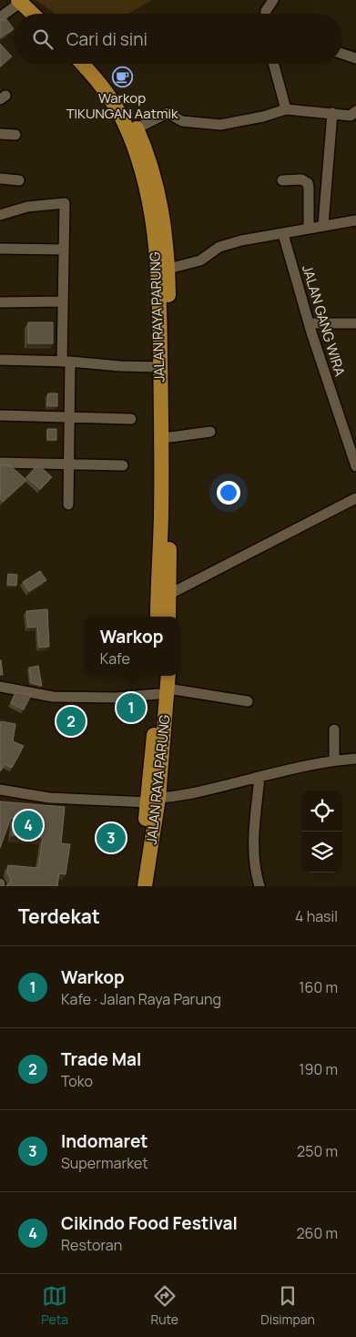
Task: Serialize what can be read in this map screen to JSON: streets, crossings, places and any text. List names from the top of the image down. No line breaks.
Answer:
{"streets":{"highway":["JALAN RAYA PARUNG"],"street":["JALAN GANG WIRA"]},"places":{"cafe":["Warkop TIKUNGAN Aatmik"]},"page":{"search":"Cari di sini","popup":["Warkop","Kafe"],"pins":["1","2","4","3"],"heading":["Terdekat","4 hasil"],"list":[{"mark":"1","name":"Warkop","note":"Kafe · Jalan Raya Parung","value":"160 m"},{"mark":"2","name":"Trade Mal","note":"Toko","value":"190 m"},{"mark":"3","name":"Indomaret","note":"Supermarket","value":"250 m"},{"mark":"4","name":"Cikindo Food Festival","note":"Restoran","value":"260 m"}],"nav":["Peta","Rute","Disimpan"]}}
